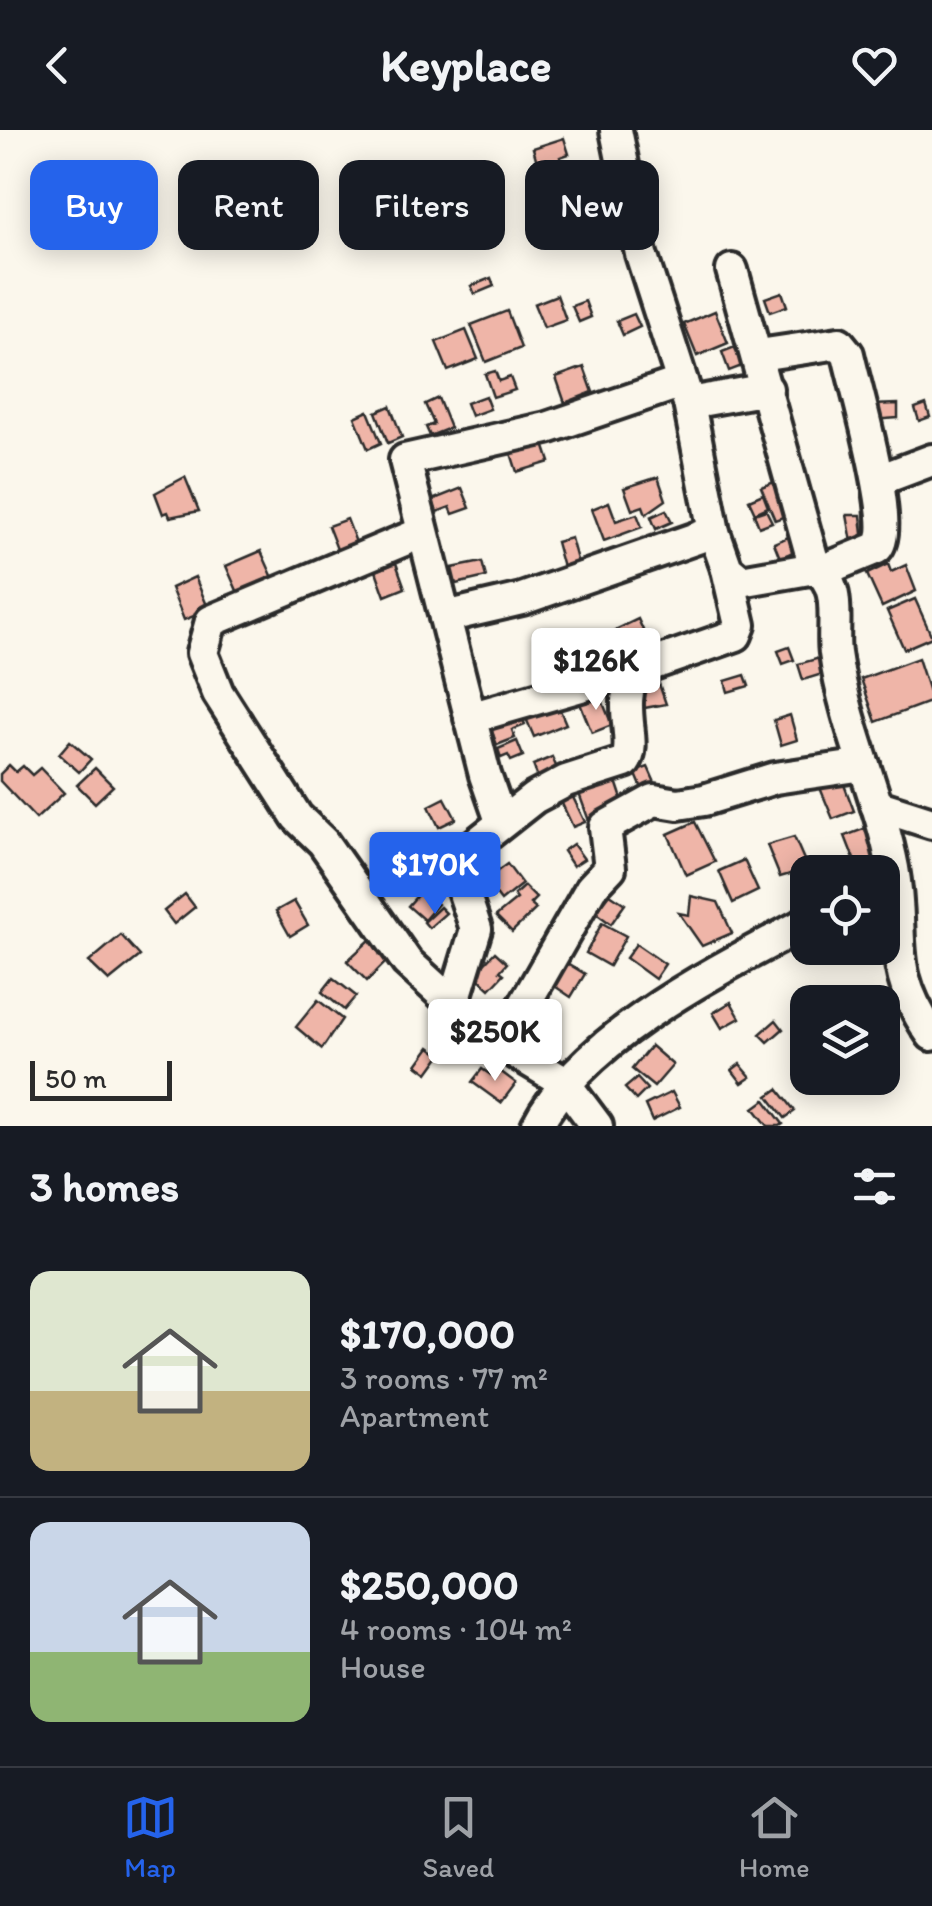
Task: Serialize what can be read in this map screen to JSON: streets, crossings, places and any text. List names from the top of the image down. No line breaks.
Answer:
{"scale_bar":"50 m","page":{"header":"Keyplace","chip":["Buy","Rent","Filters","New"],"price":["$126K","$170K","$250K"],"scale":"50 m","heading":"3 homes","list":[{"name":"$170,000","note":"3 rooms · 77 m² · Apartment"},{"name":"$250,000","note":"4 rooms · 104 m² · House"}],"tabs":["Map","Saved","Home"]}}
